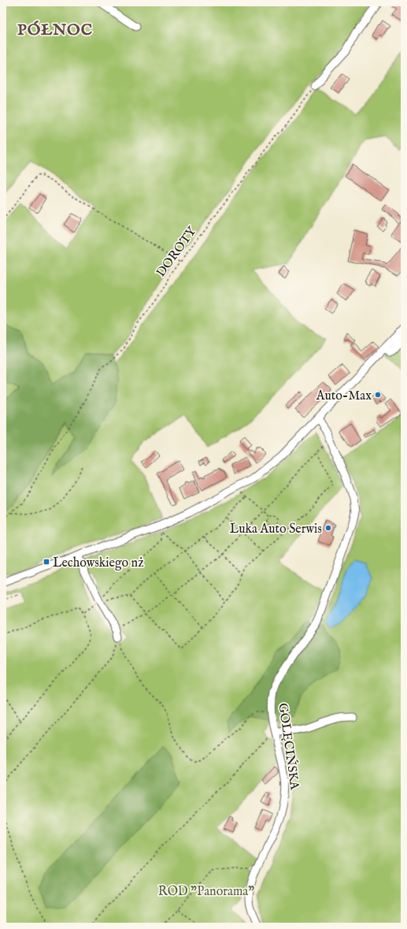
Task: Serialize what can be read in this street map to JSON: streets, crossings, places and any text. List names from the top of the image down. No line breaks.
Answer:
{"streets":{"street":["GOLĘCIŃSKA"],"path":["DOROTY"]},"districts":["PÓŁNOC"],"parks":["ROD \"Panorama\""],"places":{"other":["Auto-Max","Luka Auto Serwis"],"transit":["Lechowskiego nż"]}}
